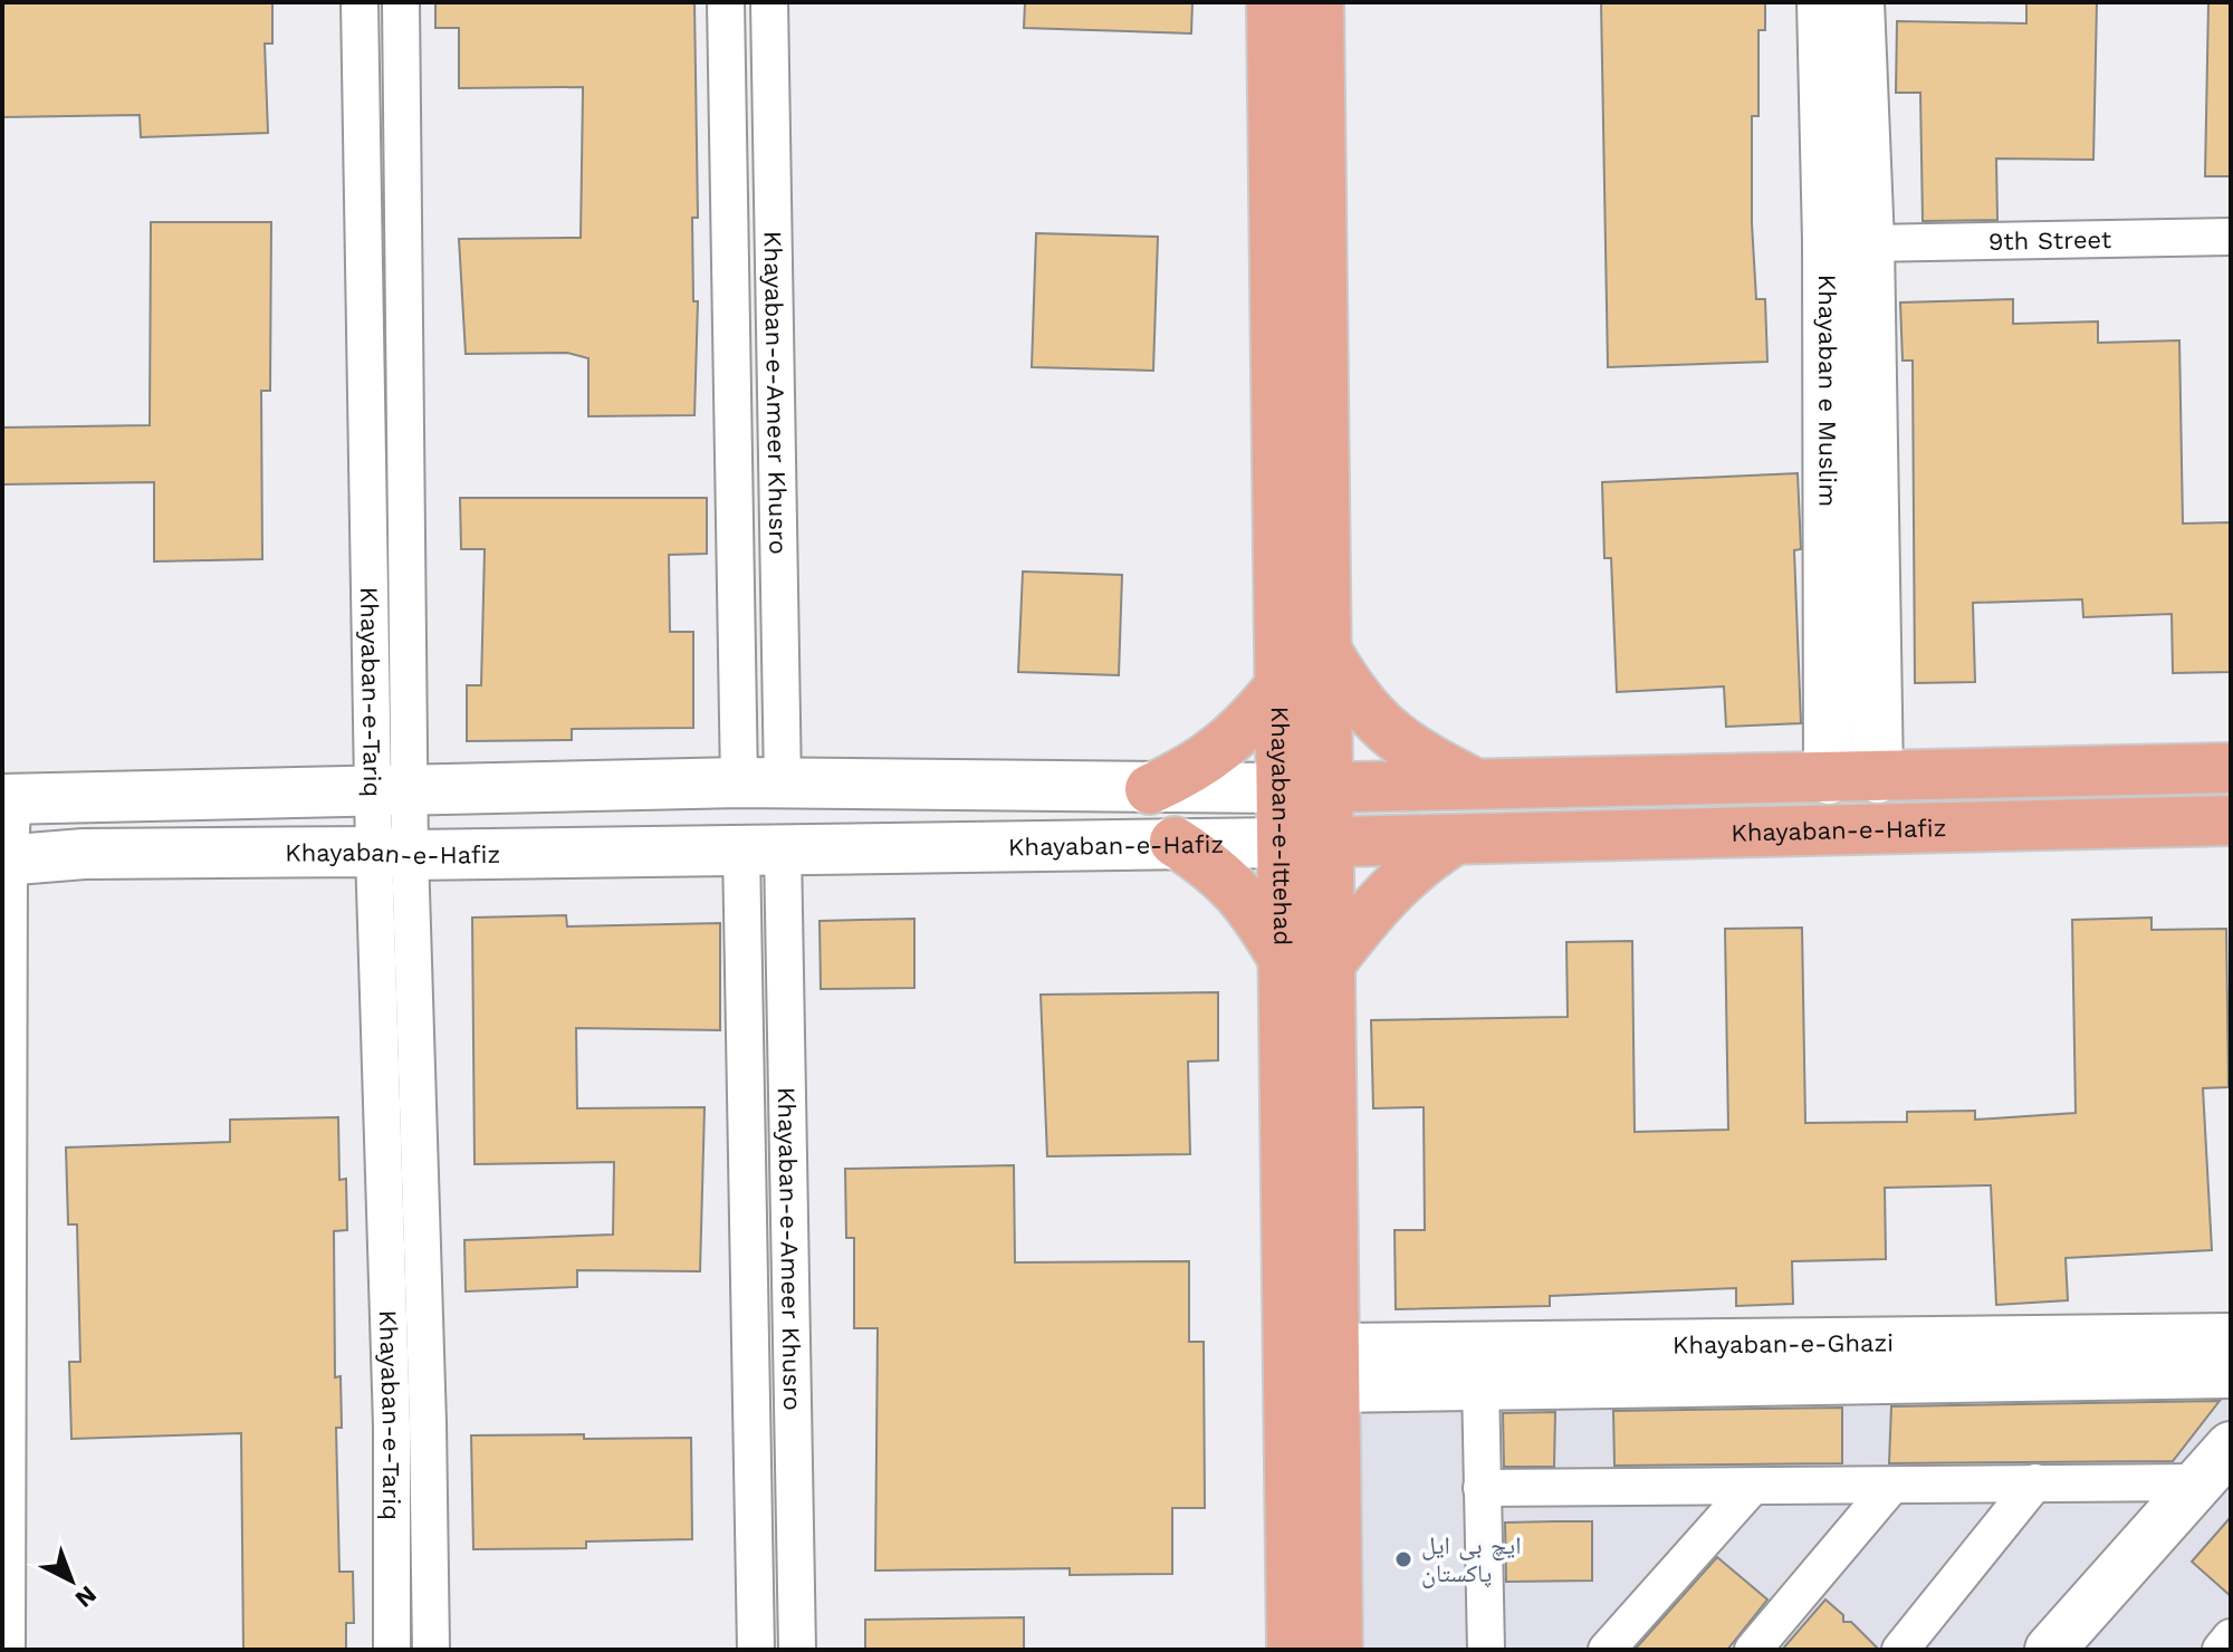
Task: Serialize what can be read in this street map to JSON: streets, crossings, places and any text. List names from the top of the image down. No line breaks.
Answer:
{"streets":{"main road":["Khayaban-e-Ittehad","Khayaban-e-Hafiz"],"street":["9th Street","Khayaban e Muslim","Khayaban-e-Ameer Khusro","Khayaban-e-Tariq","Khayaban-e-Ghazi"]},"crossings":[["Khayaban-e-Ameer Khusro","Khayaban-e-Hafiz"],["Khayaban-e-Tariq","Khayaban-e-Hafiz"],["Khayaban-e-Ittehad","Khayaban-e-Hafiz"],["Khayaban-e-Ittehad","Khayaban-e-Ghazi"]],"places":["ایچ بی ایل پاکستان"],"north":"bottom right"}
